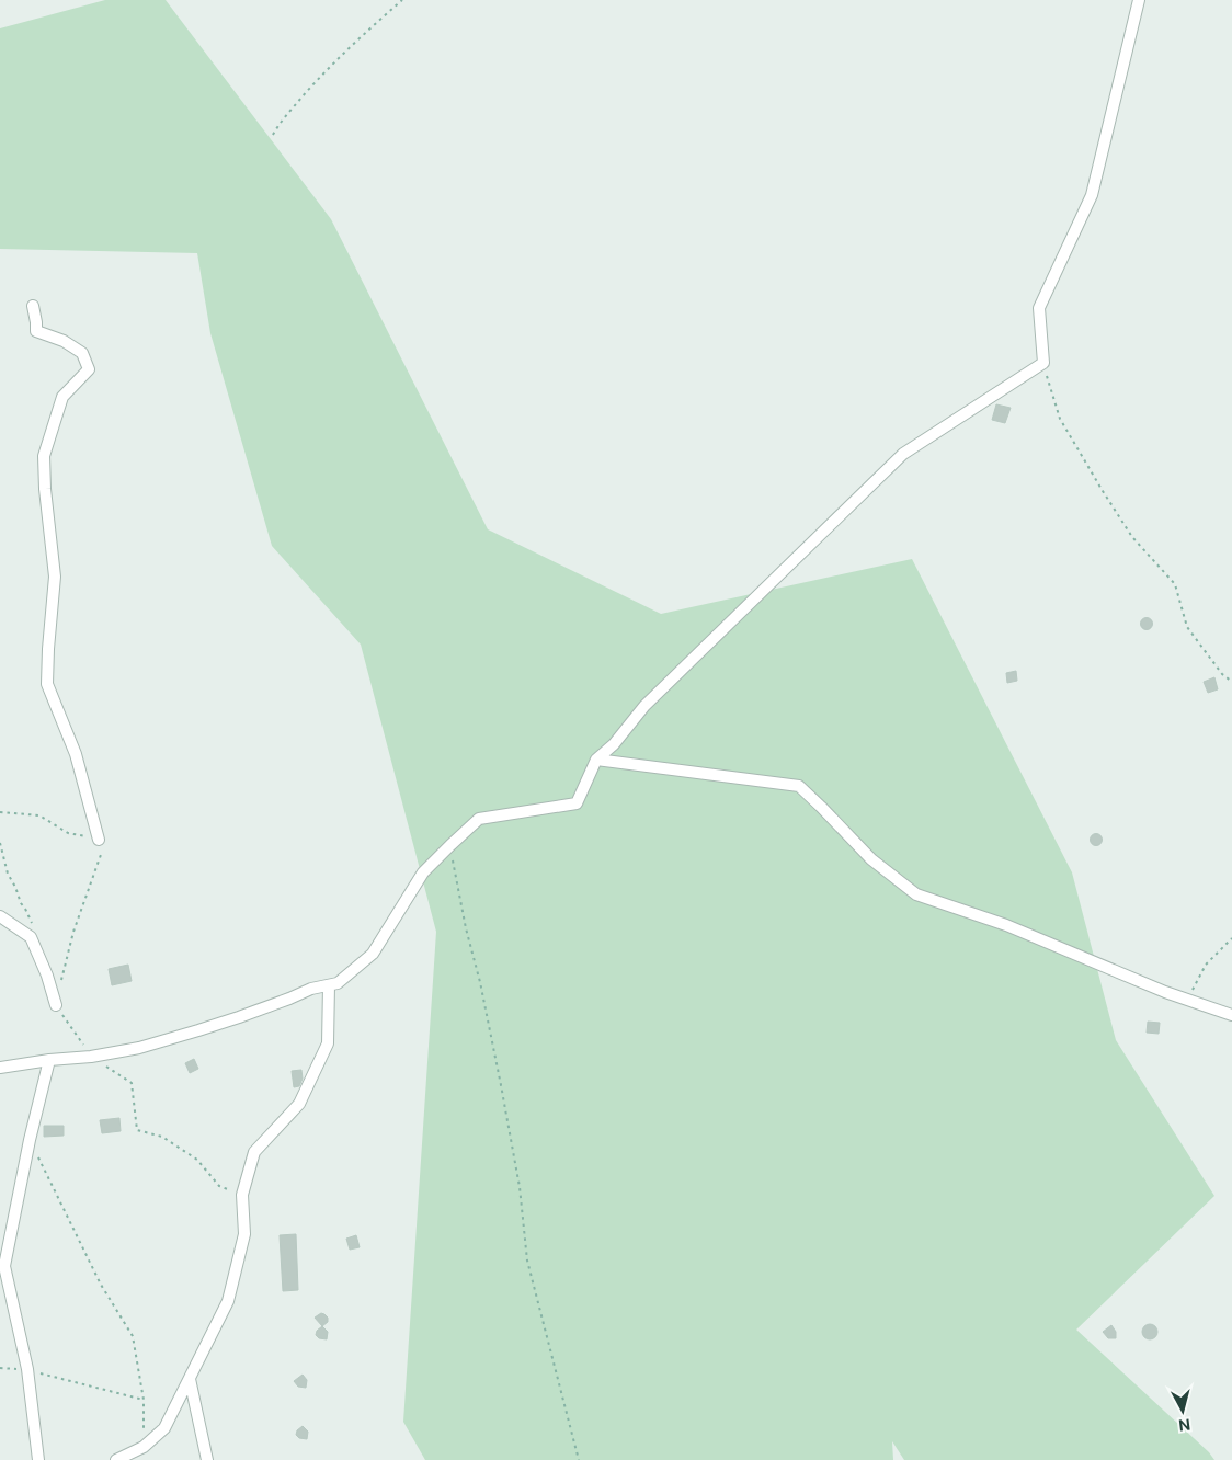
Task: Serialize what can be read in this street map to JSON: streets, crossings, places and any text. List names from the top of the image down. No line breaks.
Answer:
{"north":"bottom"}
